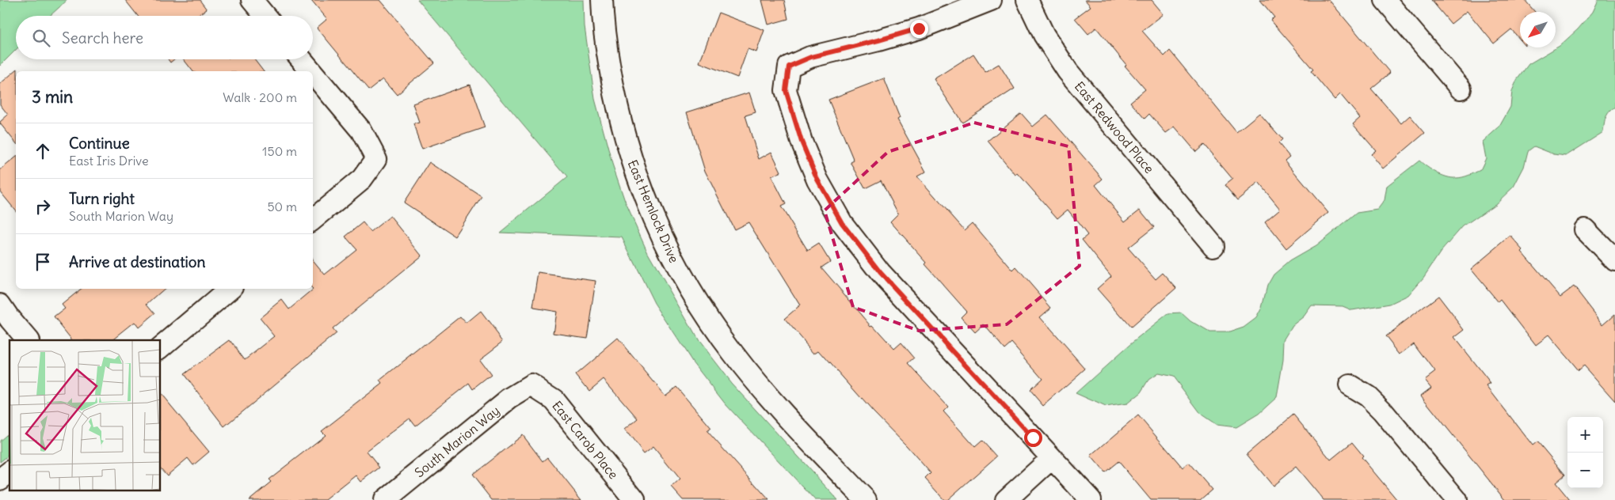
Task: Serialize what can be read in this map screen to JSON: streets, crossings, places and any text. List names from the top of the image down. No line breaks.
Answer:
{"streets":{"street":["East Redwood Place","East Hemlock Drive","East Carob Place","South Marion Way"]},"crossings":[["East Carob Place","South Marion Way"]],"north":"bottom left","page":{"search":"Search here","heading":["3 min","Walk · 200 m"],"list":[["Continue","East Iris Drive","150 m"],["Turn right","South Marion Way","50 m"],"Arrive at destination"],"map_buttons":["+","−"]}}
